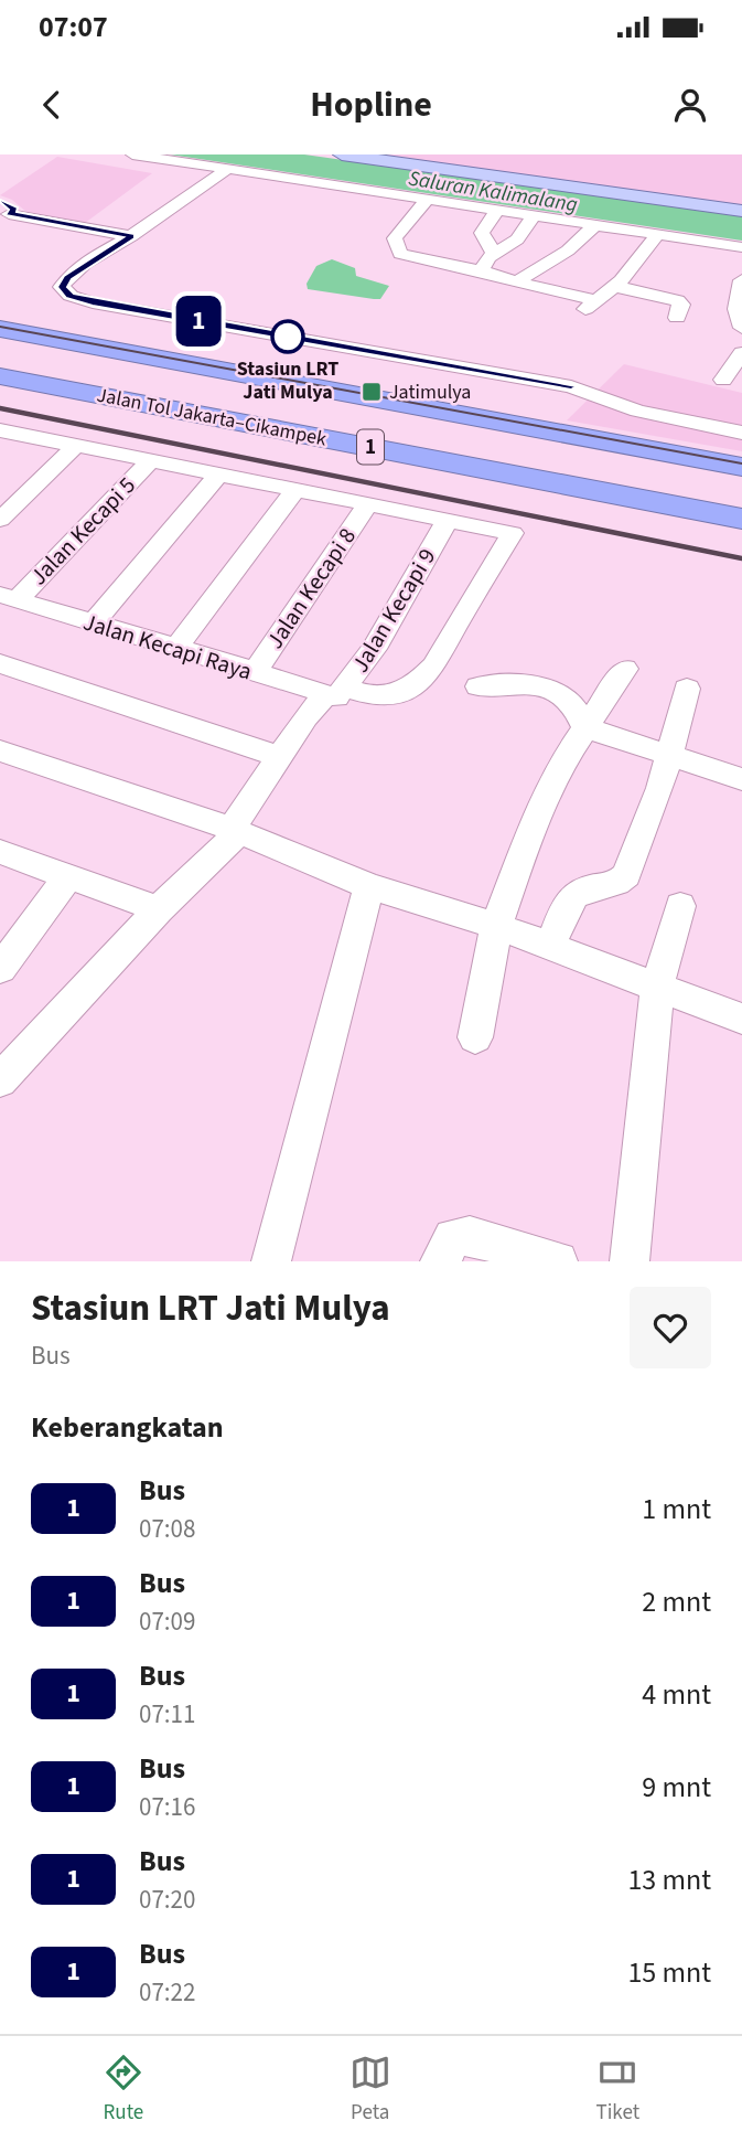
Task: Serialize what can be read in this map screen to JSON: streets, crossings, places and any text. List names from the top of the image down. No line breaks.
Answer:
{"streets":{"highway":["Jalan Tol Jakarta–Cikampek","1"],"street":["Jalan Kecapi 5","Jalan Kecapi 8","Jalan Kecapi 9","Jalan Kecapi Raya"]},"crossings":[["Jalan Kecapi 5","Jalan Kecapi Raya"],["Jalan Kecapi 8","Jalan Kecapi Raya"],["Jalan Kecapi 9","Jalan Kecapi Raya"]],"water":["Saluran Kalimalang"],"places":{"other":["Stasiun LRT Jati Mulya"],"transit":["Jatimulya"]},"lines":["bus line 1"],"page":{"status":"07:07","header":"Hopline","on_map":"1","heading":[["Stasiun LRT Jati Mulya","Bus"],"Keberangkatan"],"list":[{"mark":"1","name":"Bus","note":"07:08","value":"1 mnt"},{"mark":"1","name":"Bus","note":"07:09","value":"2 mnt"},{"mark":"1","name":"Bus","note":"07:11","value":"4 mnt"},{"mark":"1","name":"Bus","note":"07:16","value":"9 mnt"},{"mark":"1","name":"Bus","note":"07:20","value":"13 mnt"},{"mark":"1","name":"Bus","note":"07:22","value":"15 mnt"}],"tabs":["Rute","Peta","Tiket"]}}
